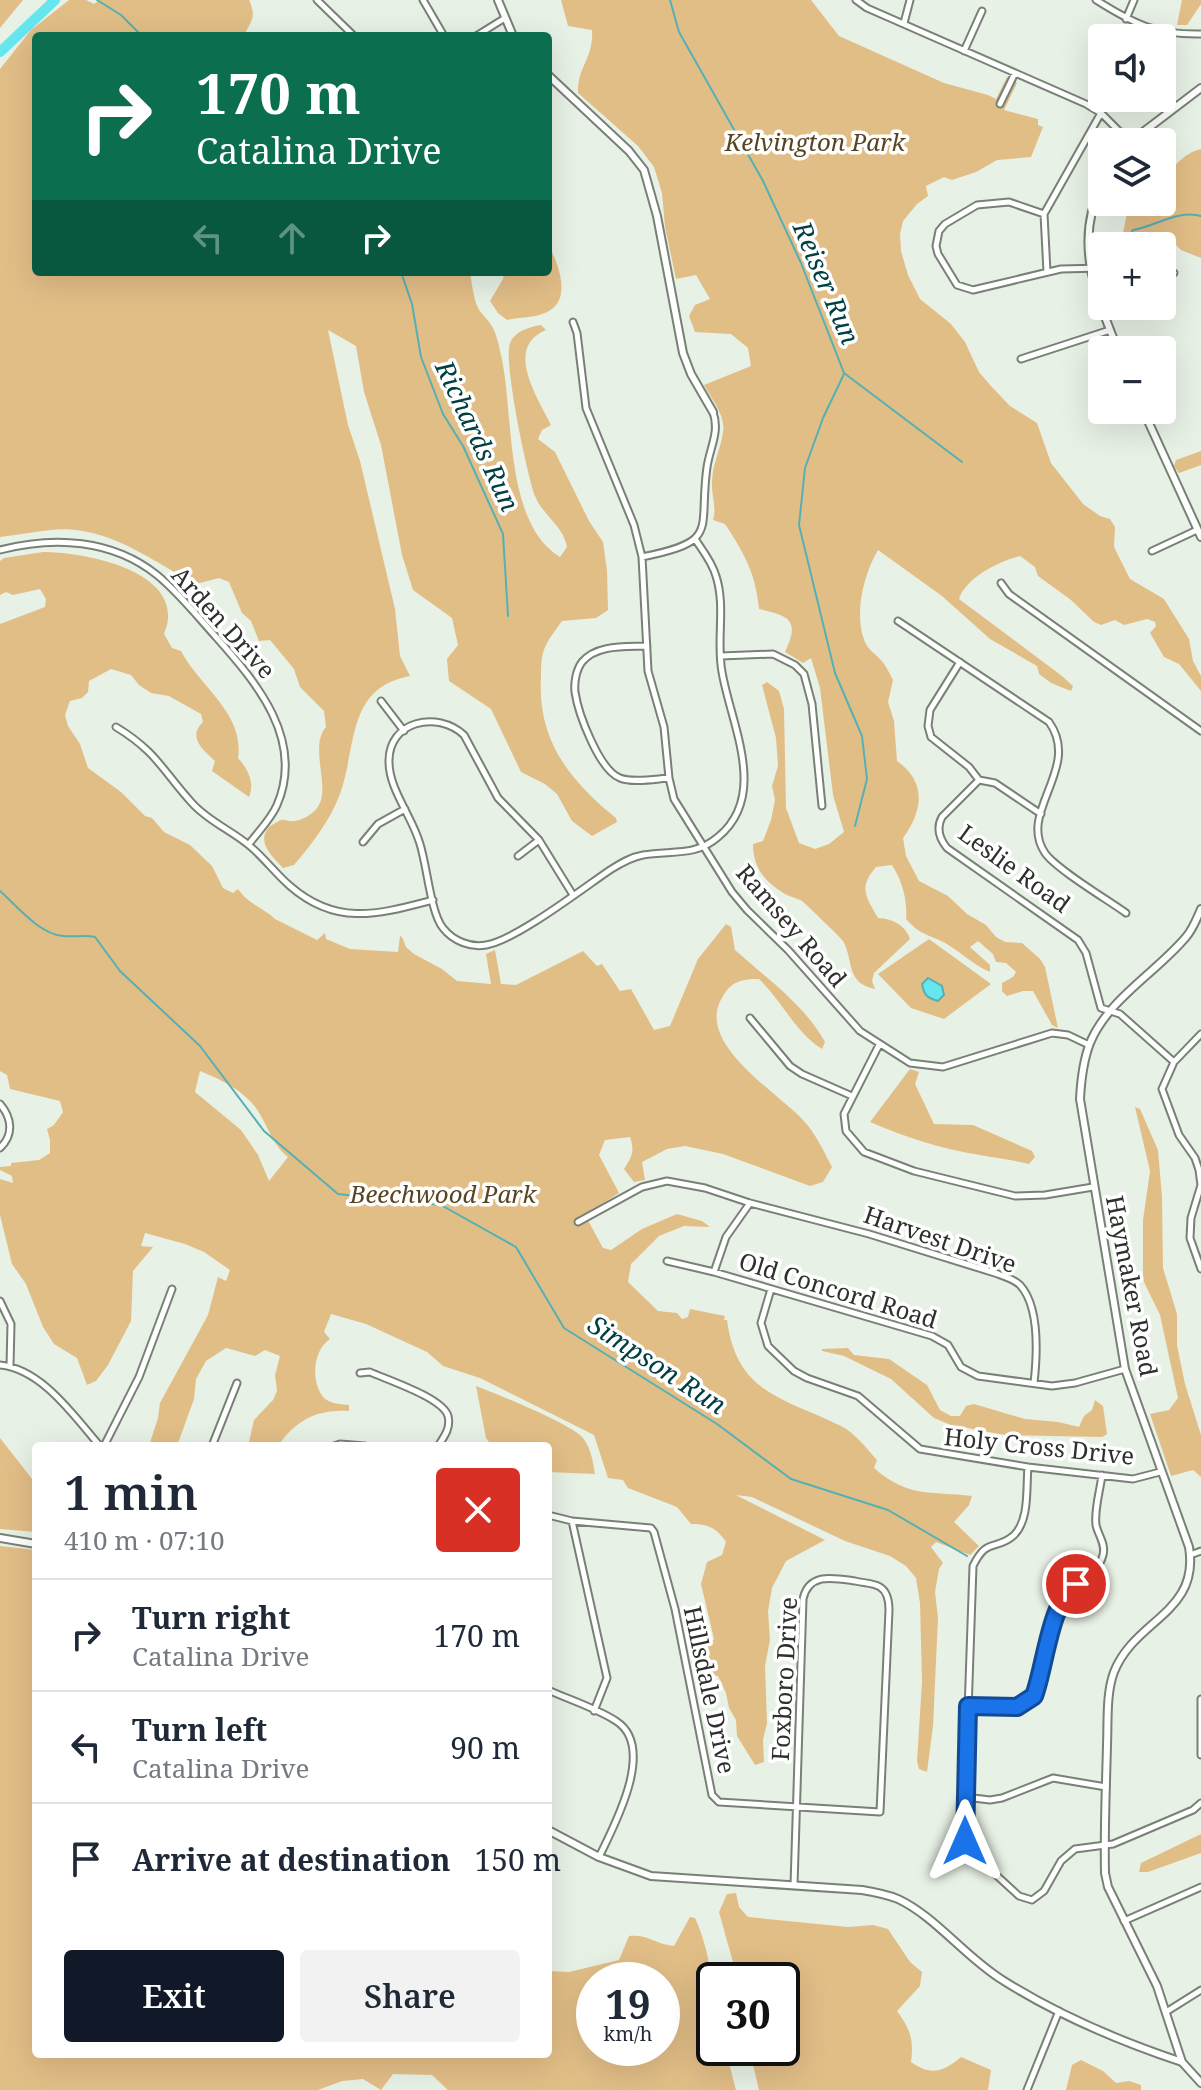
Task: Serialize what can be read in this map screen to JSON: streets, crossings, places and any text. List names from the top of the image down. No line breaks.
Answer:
{"streets":{"main road":["Haymaker Road"],"street":["Arden Drive","Leslie Road","Ramsey Road","Harvest Drive","Old Concord Road","Holy Cross Drive","Foxboro Drive","Hillsdale Drive"]},"crossings":[["Leslie Road","Haymaker Road"],["Ramsey Road","Haymaker Road"],["Harvest Drive","Old Concord Road"],["Haymaker Road","Old Concord Road"],["Haymaker Road","Holy Cross Drive"],["Old Concord Road","Holy Cross Drive"],["Foxboro Drive","Hillsdale Drive"]],"water":["Reiser Run","Richards Run","Simpson Run"],"parks":["Kelvington Park","Beechwood Park"],"page":{"map_buttons":["+","−"],"turn":["170 m","Catalina Drive"],"heading":["1 min","410 m · 07:10"],"list":[{"name":"Turn right","note":"Catalina Drive","value":"170 m"},{"name":"Turn left","note":"Catalina Drive","value":"90 m"},{"name":"Arrive at destination","value":"150 m"}],"buttons":["Exit","Share"],"speed":"19 km/h","limit":"30"}}
